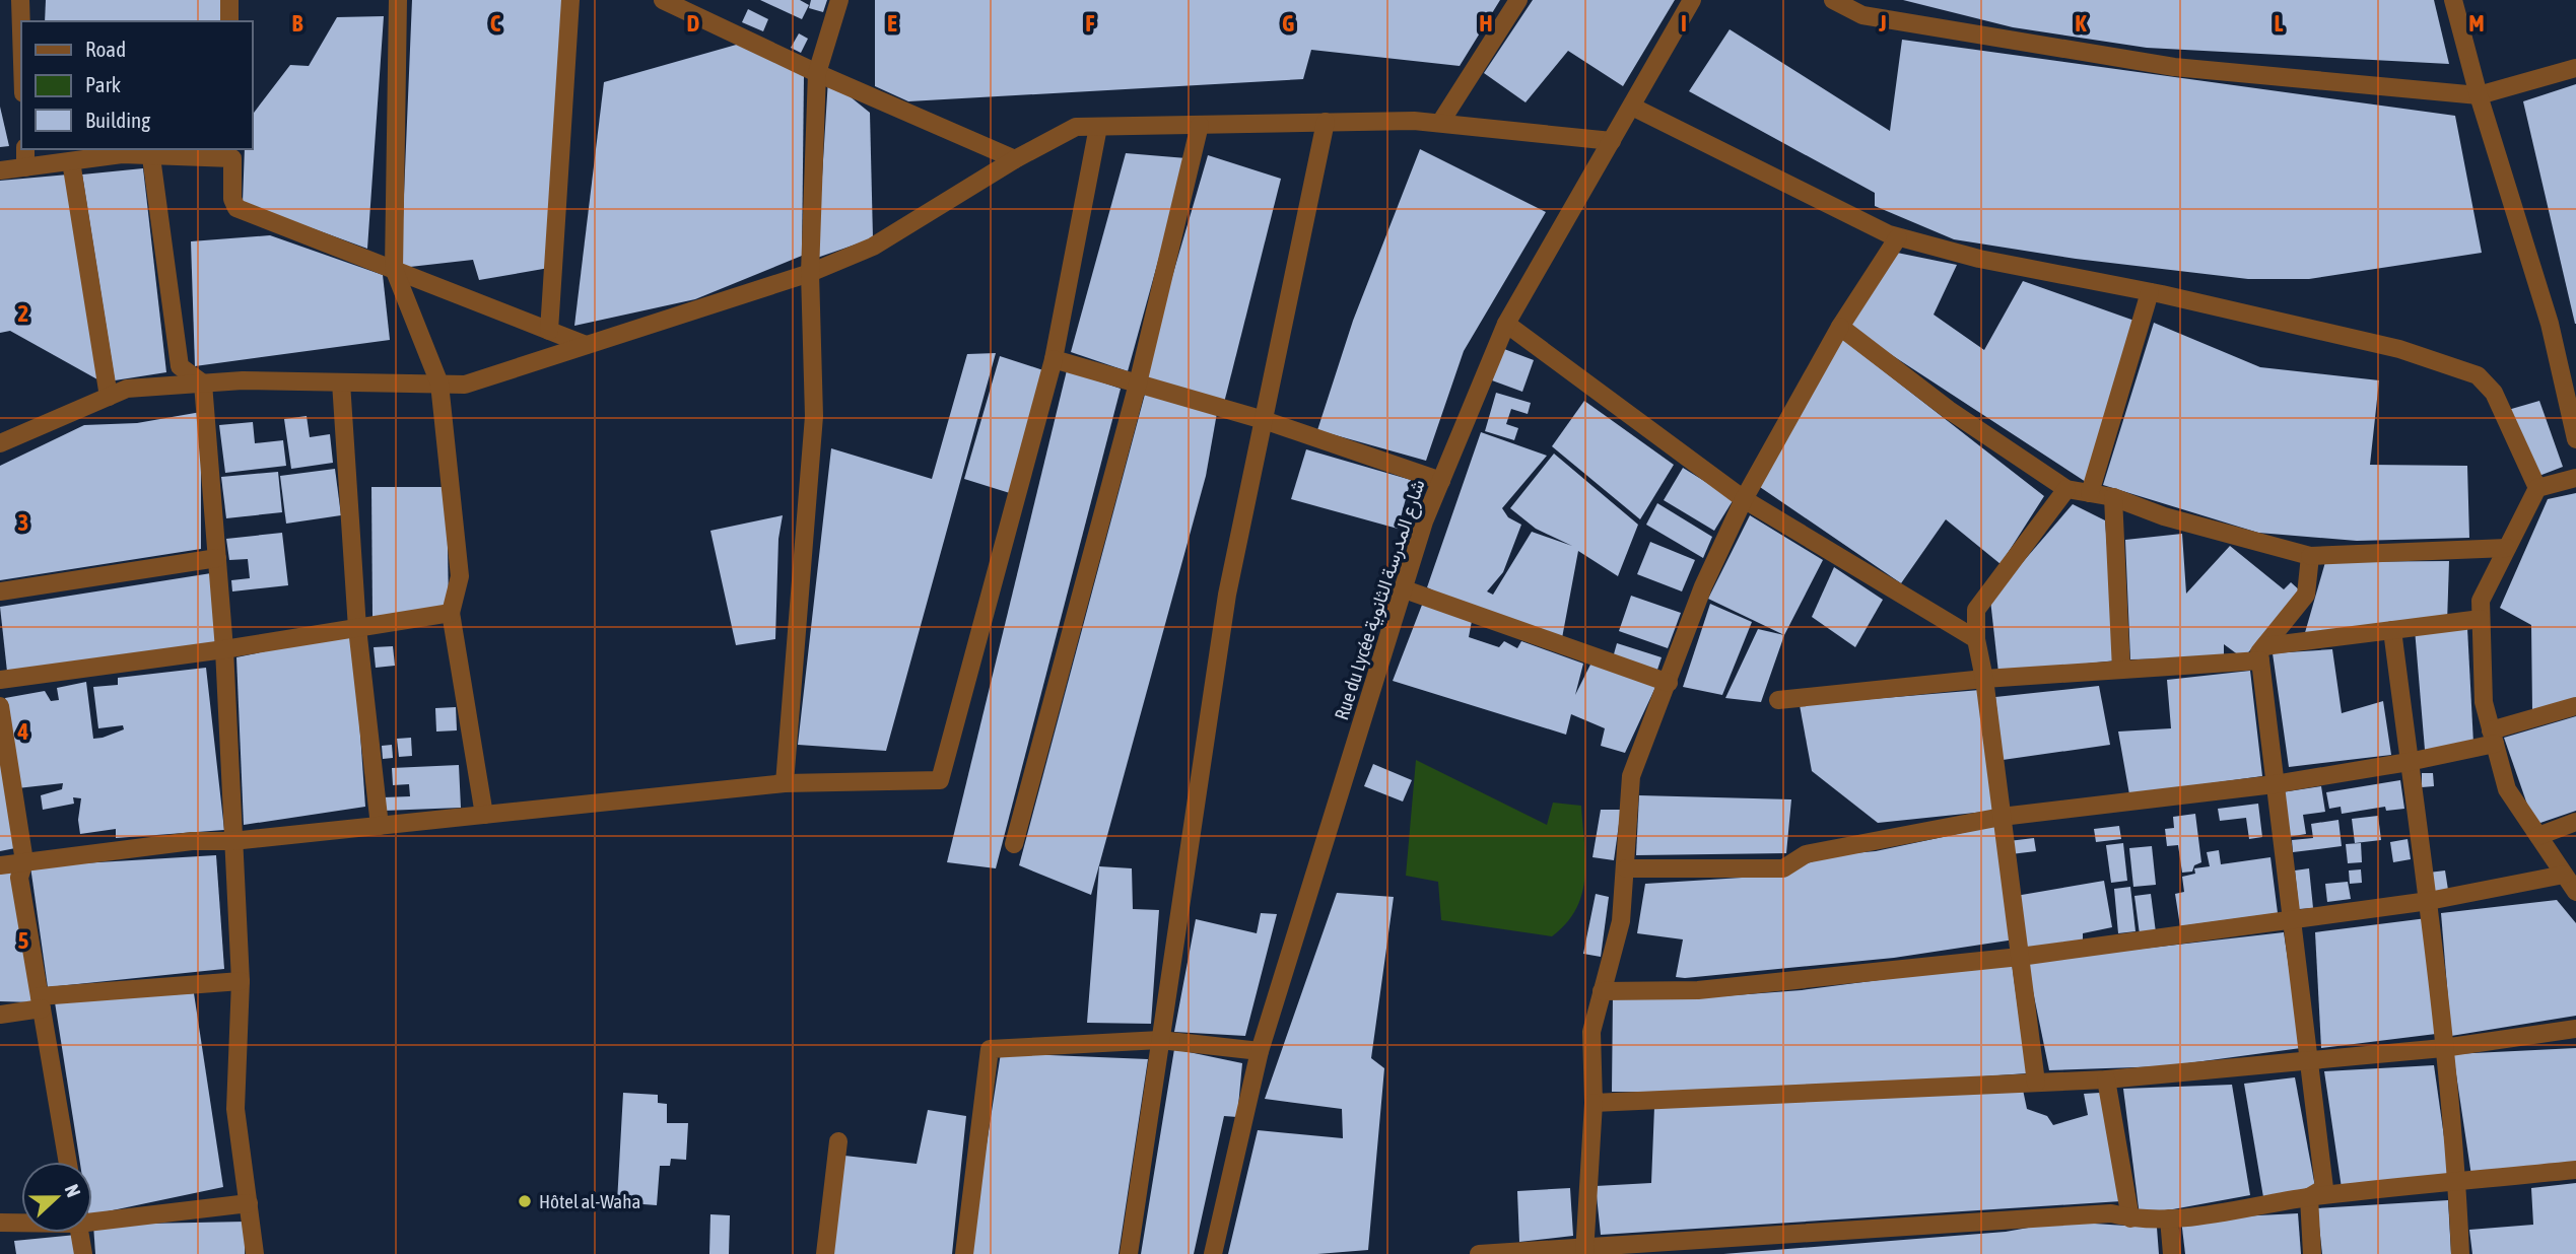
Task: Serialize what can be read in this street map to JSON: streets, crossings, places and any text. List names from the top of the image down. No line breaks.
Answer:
{"streets":{"street":["Rue du Lycée شارع المدرسة الثانوية"]},"places":["Hôtel al-Waha"],"legend":["Road","Park","Building"],"north":"right","grid":{"columns":["B","C","D","E","F","G","H","I","J","K","L","M"],"rows":["2","3","4","5"]}}
